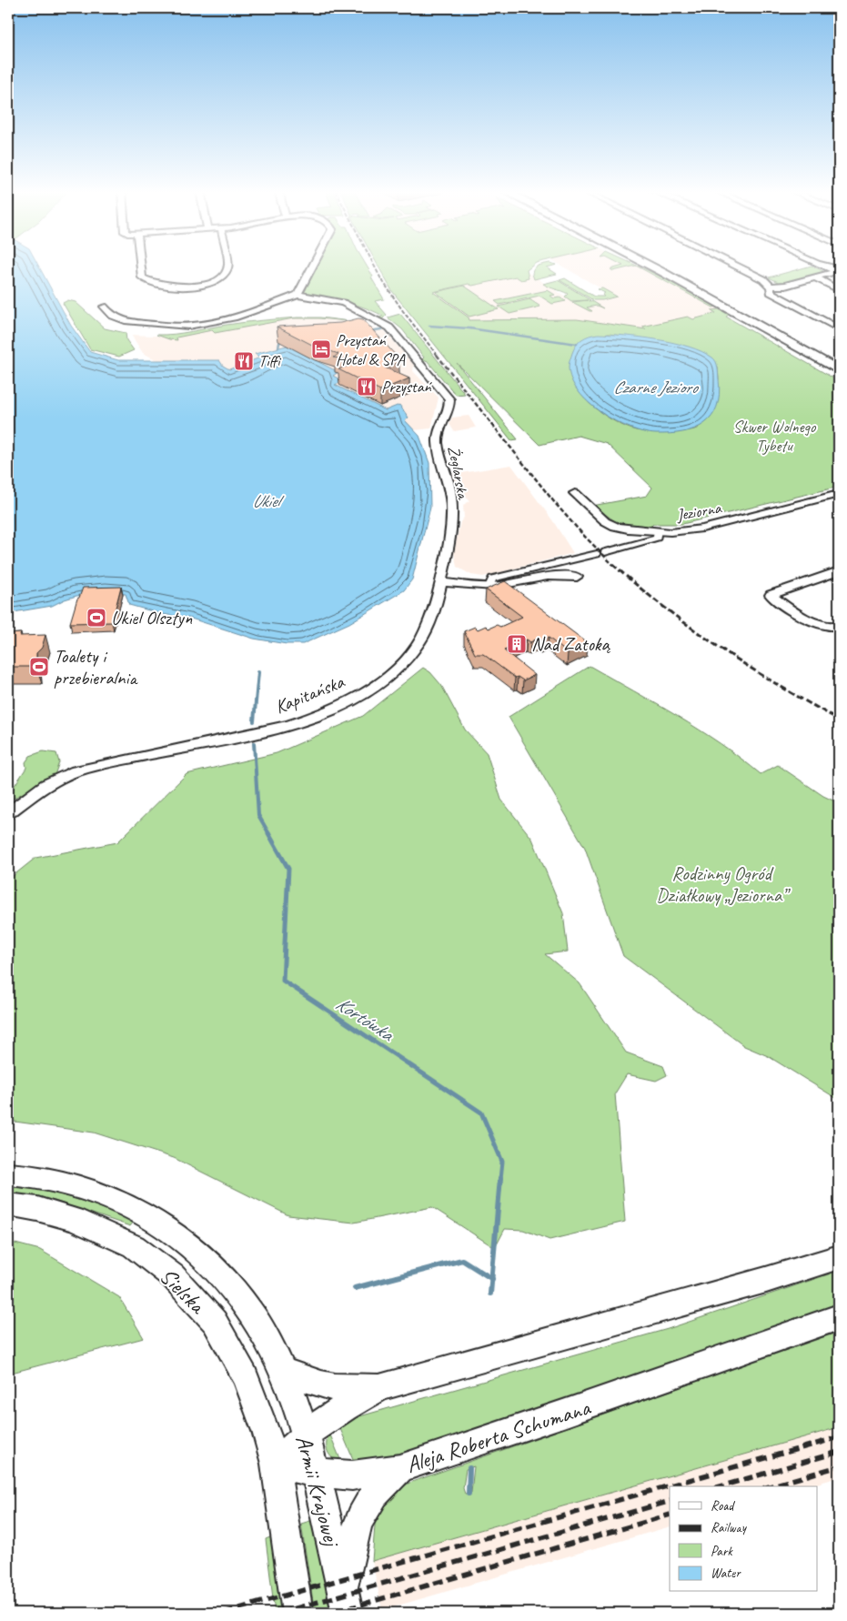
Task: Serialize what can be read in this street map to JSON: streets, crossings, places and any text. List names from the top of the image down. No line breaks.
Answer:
{"streets":{"main road":["Sielska","Aleja Roberta Schumana","Armii Krajowej"],"street":["Żeglarska","Jeziorna","Kapitańska"]},"crossings":[["Żeglarska","Kapitańska"],["Sielska","Aleja Roberta Schumana"],["Sielska","Armii Krajowej"],["Aleja Roberta Schumana","Armii Krajowej"]],"water":["Czarne Jezioro","Ukiel","Kortówka"],"parks":["Skwer Wolnego Tybetu","Rodzinny Ogród Działkowy „Jeziorna”"],"places":{"hotel":["Przystań Hotel & SPA"],"restaurant":["Tiffi","Przystań"],"sports":["Ukiel Olsztyn","Toalety i przebieralnia"],"building":["Nad Zatoką"]},"legend":["Road","Railway","Park","Water"]}
